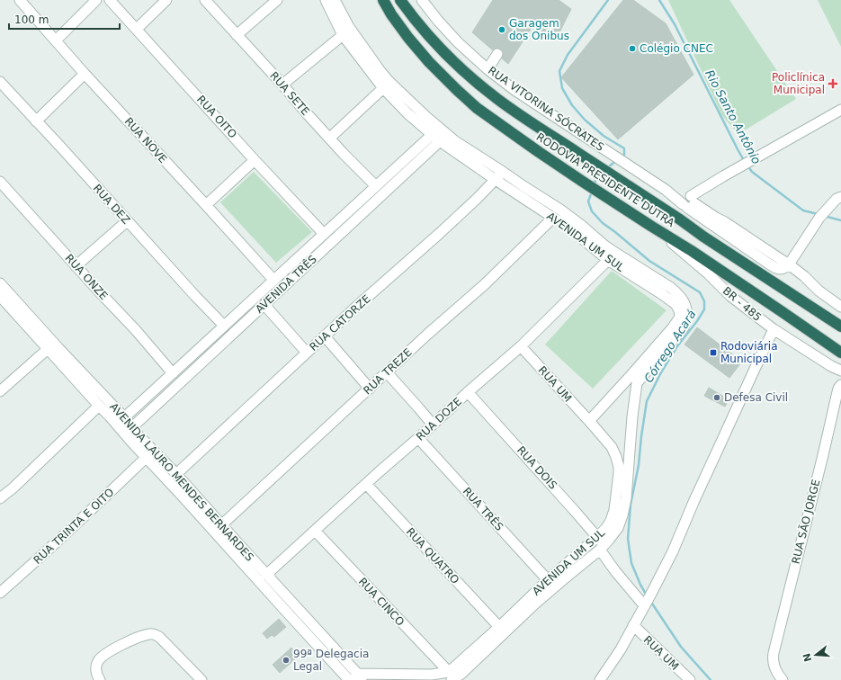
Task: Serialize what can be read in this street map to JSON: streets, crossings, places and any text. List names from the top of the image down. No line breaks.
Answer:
{"streets":{"highway":["RODOVIA PRESIDENTE DUTRA"],"street":["RUA SETE","RUA VITORINA SÓCRATES","RUA OITO","RUA NOVE","RUA DEZ","AVENIDA UM SUL","RUA ONZE","AVENIDA TRÊS","BR - 485","RUA CATORZE","RUA TREZE","RUA UM","RUA DOZE","RUA DOIS","AVENIDA LAURO MENDES BERNARDES","RUA TRÊS","RUA SÃO JORGE","RUA TRINTA E OITO","RUA QUATRO","RUA CINCO"]},"crossings":[["RUA SETE","AVENIDA TRÊS"],["RUA OITO","AVENIDA TRÊS"],["RUA NOVE","AVENIDA TRÊS"],["RODOVIA PRESIDENTE DUTRA","BR - 485"],["RUA DEZ","AVENIDA TRÊS"],["AVENIDA UM SUL","AVENIDA TRÊS"],["AVENIDA UM SUL","RUA CATORZE"],["AVENIDA UM SUL","RUA TREZE"],["AVENIDA UM SUL","RUA UM"],["AVENIDA UM SUL","RUA DOZE"],["AVENIDA UM SUL","RUA DOIS"],["AVENIDA UM SUL","AVENIDA LAURO MENDES BERNARDES"],["AVENIDA UM SUL","RUA TRÊS"],["AVENIDA UM SUL","RUA QUATRO"],["AVENIDA UM SUL","RUA CINCO"],["RUA ONZE","AVENIDA TRÊS"],["AVENIDA TRÊS","AVENIDA LAURO MENDES BERNARDES"],["RUA CATORZE","AVENIDA LAURO MENDES BERNARDES"],["RUA TREZE","AVENIDA LAURO MENDES BERNARDES"],["RUA UM","RUA DOZE"],["RUA DOZE","RUA DOIS"],["RUA DOZE","AVENIDA LAURO MENDES BERNARDES"],["RUA DOZE","RUA TRÊS"],["RUA DOZE","RUA QUATRO"],["RUA DOZE","RUA CINCO"],["AVENIDA LAURO MENDES BERNARDES","RUA TRINTA E OITO"]],"water":["Rio Santo Antônio","Córrego Acará"],"places":{"other":["Garagem dos Onibus","Colégio CNEC","Defesa Civil","99ª Delegacia Legal"],"health":["Policlínica Municipal"],"transit":["Rodoviária Municipal"]},"scale_bar":"100 m","north":"left"}
